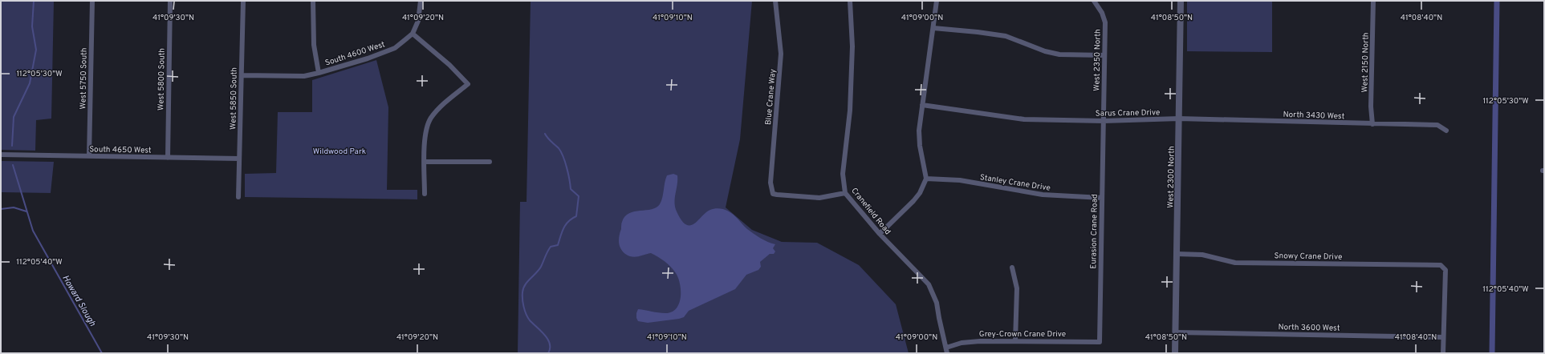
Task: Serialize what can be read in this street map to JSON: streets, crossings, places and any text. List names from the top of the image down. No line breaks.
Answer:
{"streets":{"street":["South 4600 West","West 2350 North","West 2150 North","West 5750 South","West 5800 South","Blue Crane Way","West 5850 South","Sarus Crane Drive","North 3430 West","South 4650 West","West 2300 North","Stanley Crane Drive","Cranefield Road","Eurasion Crane Road","Snowy Crane Drive","North 3600 West","Grey-Crown Crane Drive"]},"crossings":[["South 4600 West","West 5850 South"],["West 2350 North","Sarus Crane Drive"],["West 2350 North","Eurasion Crane Road"],["West 2150 North","North 3430 West"],["West 5750 South","South 4650 West"],["West 5800 South","South 4650 West"],["Blue Crane Way","Cranefield Road"],["West 5850 South","South 4650 West"],["Sarus Crane Drive","North 3430 West"],["Sarus Crane Drive","West 2300 North"],["Sarus Crane Drive","Eurasion Crane Road"],["North 3430 West","West 2300 North"],["West 2300 North","Snowy Crane Drive"],["West 2300 North","North 3600 West"],["Stanley Crane Drive","Eurasion Crane Road"],["Cranefield Road","Grey-Crown Crane Drive"],["Eurasion Crane Road","Grey-Crown Crane Drive"],["Snowy Crane Drive","North 3600 West"]],"water":["Howard Slough"],"parks":["Wildwood Park"],"coordinates":["41°09'30\"N","41°09'20\"N","41°09'10\"N","41°09'00\"N","41°08'50\"N","41°08'40\"N","112°05'30\"W","112°05'40\"W"]}
